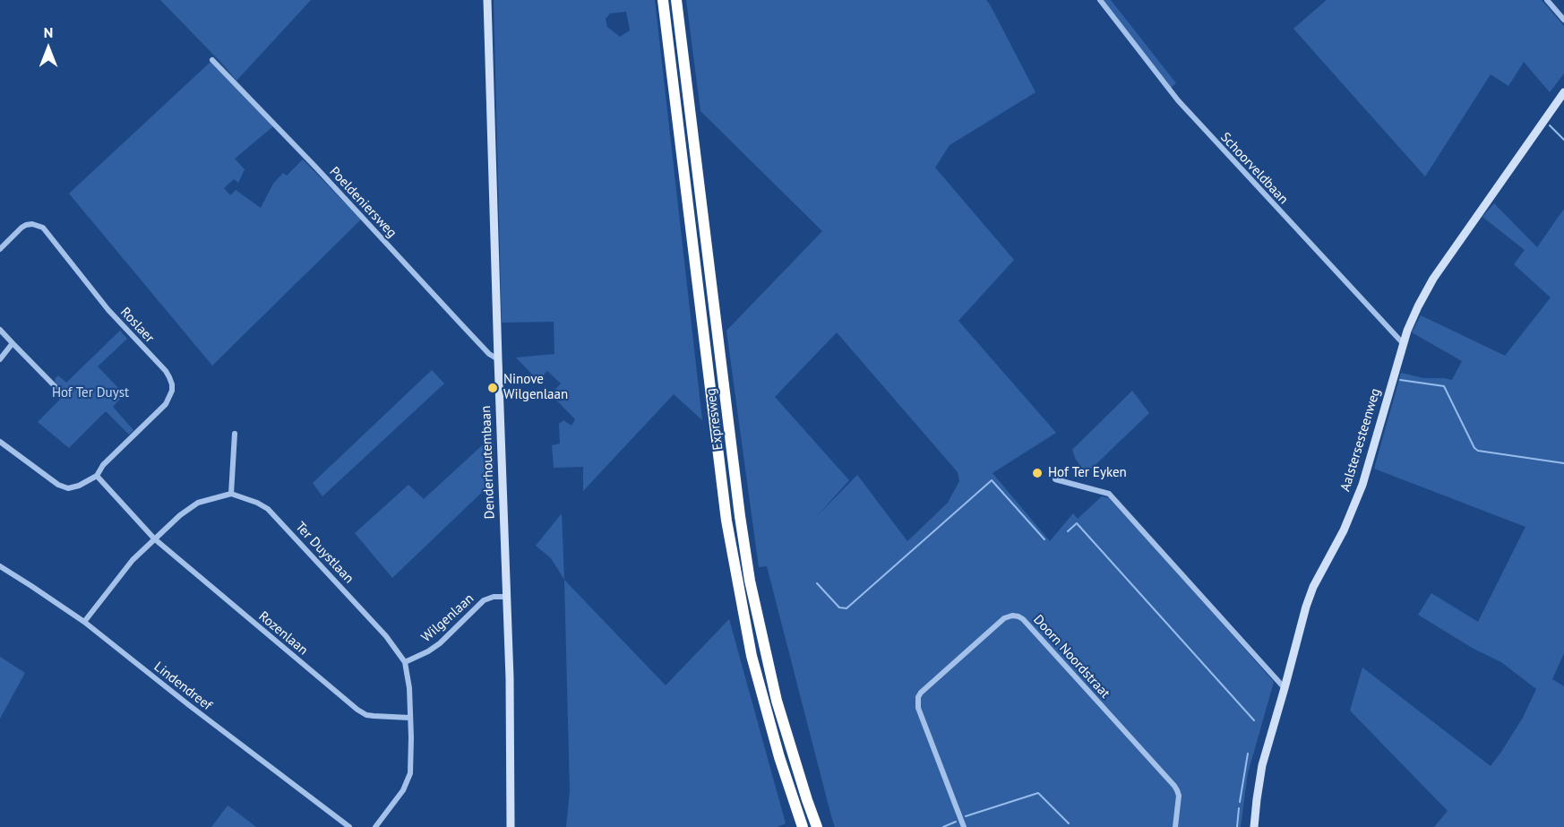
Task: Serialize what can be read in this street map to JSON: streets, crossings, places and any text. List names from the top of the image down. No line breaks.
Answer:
{"streets":{"highway":["Expresweg"],"street":["Schoorveldbaan","Poeldeniersweg","Roslaer","Aalstersesteenweg","Denderhoutembaan","Ter Duystlaan","Wilgenlaan","Rozenlaan","Doorn Noordstraat","Lindendreef"]},"crossings":[["Schoorveldbaan","Aalstersesteenweg"],["Poeldeniersweg","Denderhoutembaan"],["Denderhoutembaan","Wilgenlaan"],["Ter Duystlaan","Wilgenlaan"],["Ter Duystlaan","Rozenlaan"]],"parks":["Hof Ter Duyst"],"places":["Ninove Wilgenlaan","Hof Ter Eyken"],"north":"top"}
